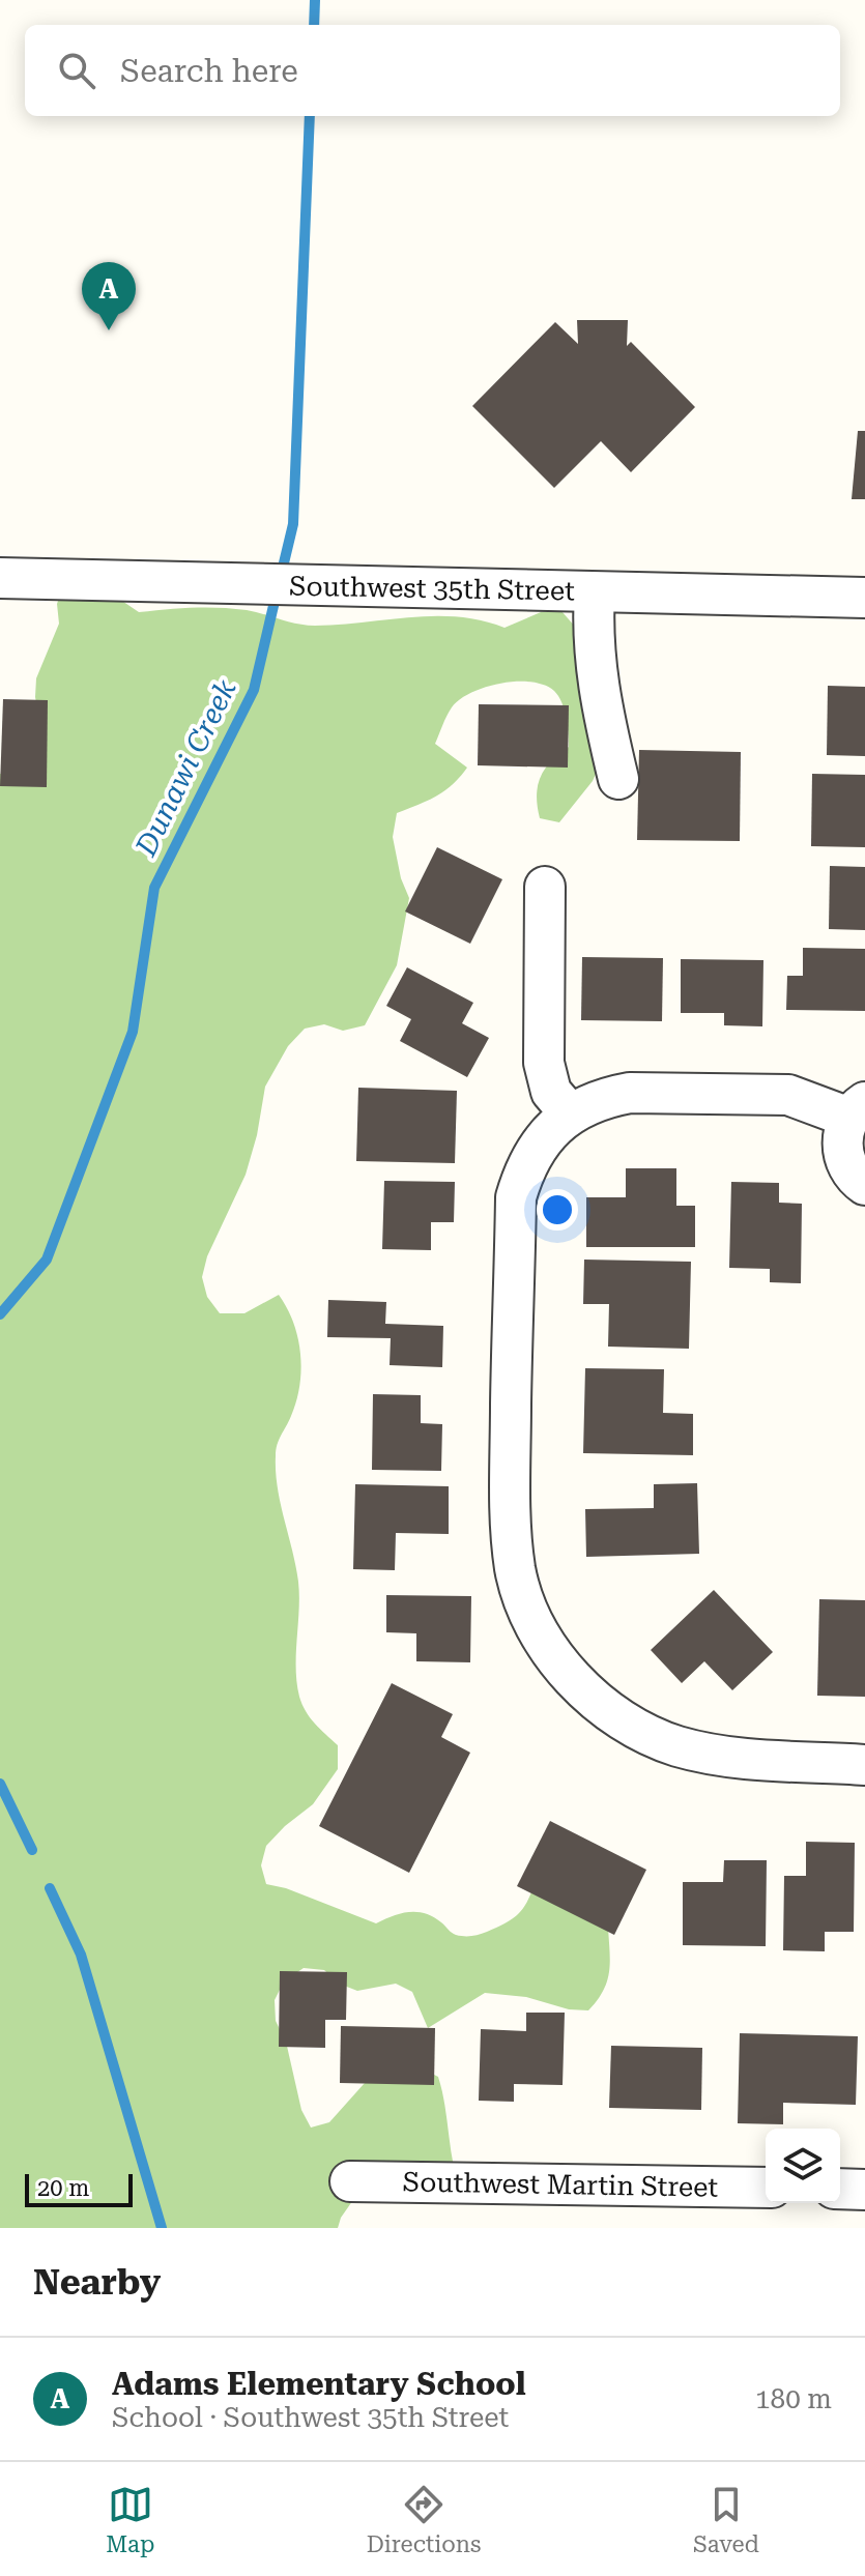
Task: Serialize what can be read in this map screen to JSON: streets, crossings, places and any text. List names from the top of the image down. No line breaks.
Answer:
{"streets":{"street":["Southwest 35th Street","Southwest Martin Street"]},"water":["Dunawi Creek"],"scale_bar":"20 m","page":{"search":"Search here","pins":"A","scale":"20 m","heading":"Nearby","list":[{"mark":"A","name":"Adams Elementary School","note":"School · Southwest 35th Street","value":"180 m"}],"nav":["Map","Directions","Saved"]}}
